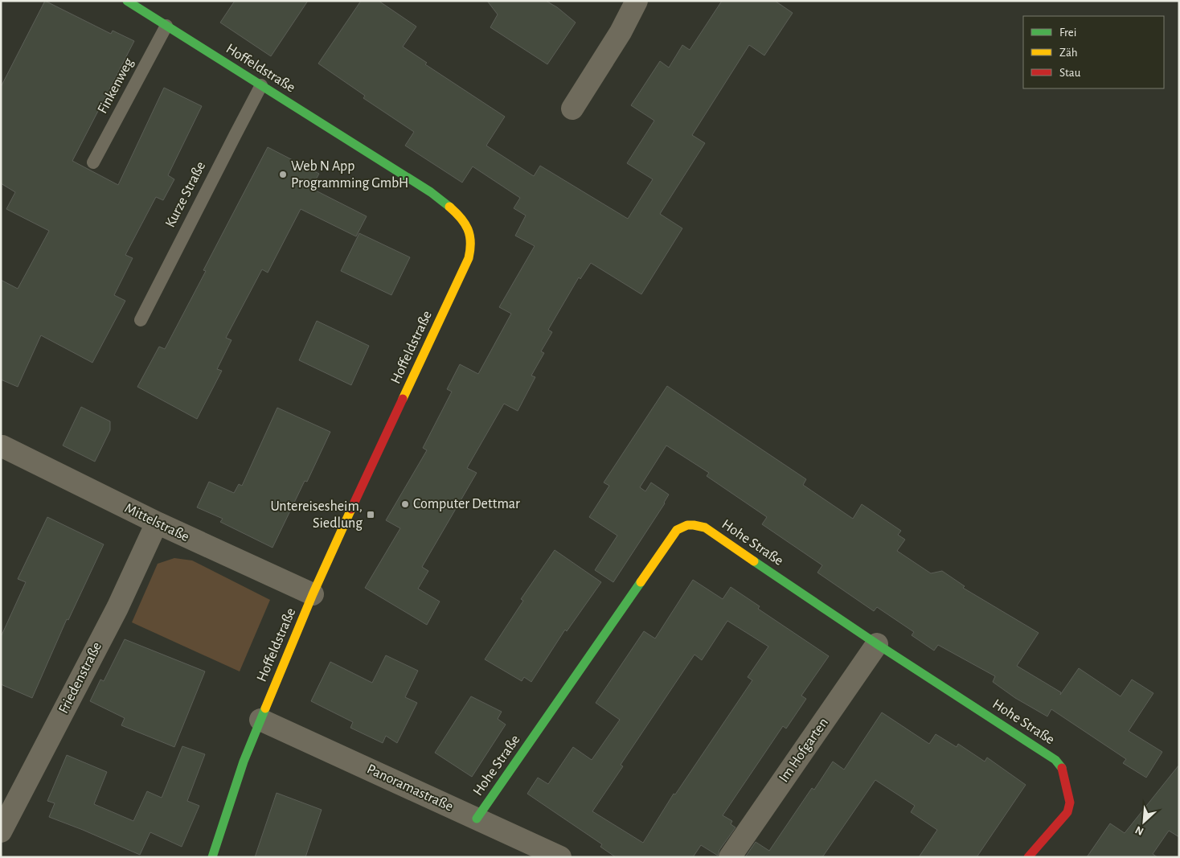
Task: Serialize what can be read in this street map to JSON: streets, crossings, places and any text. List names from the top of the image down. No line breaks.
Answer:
{"streets":{"street":["Hoffeldstraße","Mittelstraße","Hohe Straße","Friedenstraße","Im Hofgarten","Panoramastraße"],"lane":["Finkenweg","Kurze Straße"]},"crossings":[["Hoffeldstraße","Finkenweg"],["Hoffeldstraße","Kurze Straße"],["Hoffeldstraße","Mittelstraße"],["Hoffeldstraße","Panoramastraße"],["Mittelstraße","Friedenstraße"],["Hohe Straße","Im Hofgarten"],["Hohe Straße","Panoramastraße"]],"places":{"other":["Web N App Programming GmbH","Computer Dettmar"],"transit":["Untereisesheim, Siedlung"]},"legend":["Frei","Zäh","Stau"],"north":"bottom left"}
